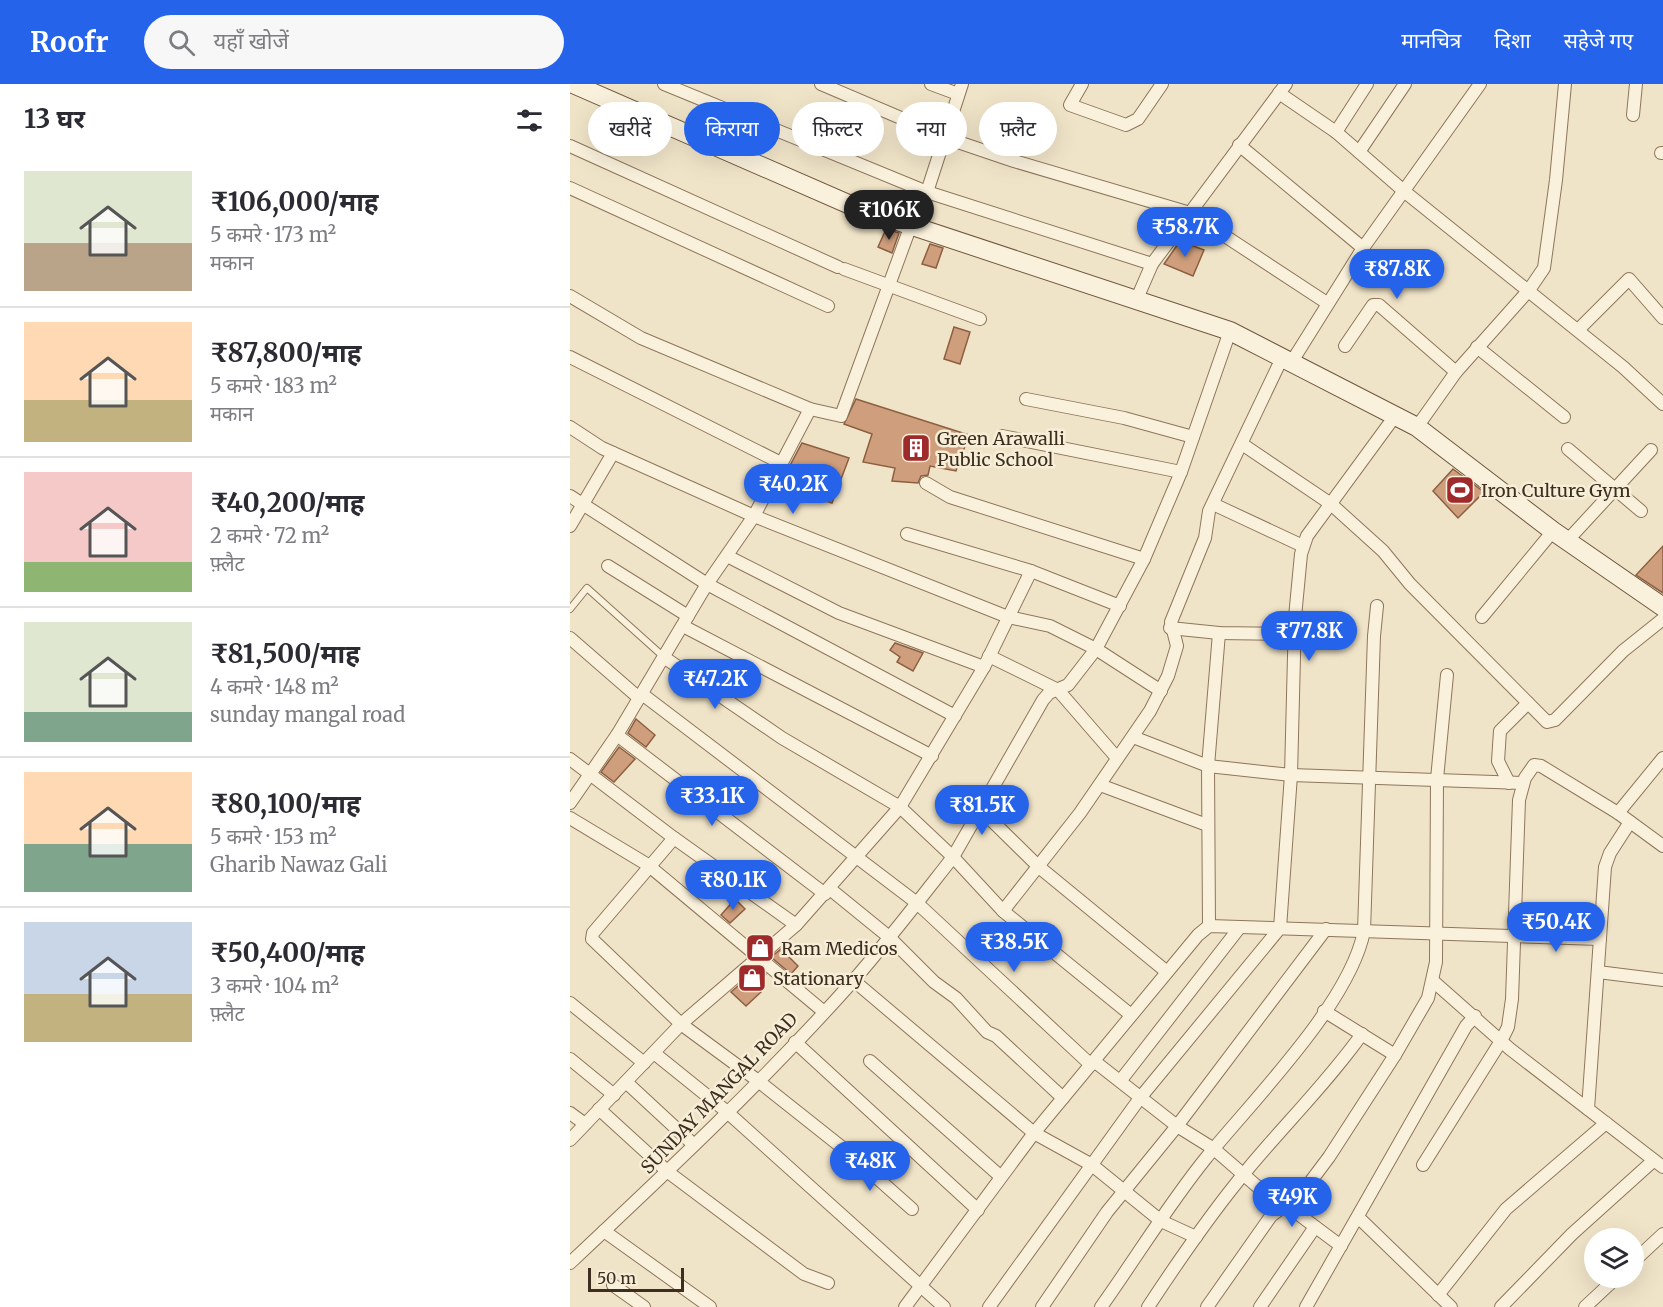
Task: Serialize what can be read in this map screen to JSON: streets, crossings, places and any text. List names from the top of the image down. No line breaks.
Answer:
{"streets":{"street":["SUNDAY MANGAL ROAD"]},"places":{"building":["Green Arawalli Public School"],"sports":["Iron Culture Gym"],"shop":["Ram Medicos","Stationary"]},"scale_bar":"50 m","page":{"header":"Roofr","search":"यहाँ खोजें","nav":["मानचित्र","दिशा","सहेजे गए"],"heading":"13 घर","chip":["खरीदें","किराया","फ़िल्टर","नया","फ़्लैट"],"list":[{"name":"₹106,000/माह","note":"5 कमरे · 173 m² · मकान"},{"name":"₹87,800/माह","note":"5 कमरे · 183 m² · मकान"},{"name":"₹40,200/माह","note":"2 कमरे · 72 m² · फ़्लैट"},{"name":"₹81,500/माह","note":"4 कमरे · 148 m² · sunday mangal road"},{"name":"₹80,100/माह","note":"5 कमरे · 153 m² · Gharib Nawaz Gali"},{"name":"₹50,400/माह","note":"3 कमरे · 104 m² · फ़्लैट"}],"price":["₹106K","₹58.7K","₹87.8K","₹40.2K","₹77.8K","₹47.2K","₹33.1K","₹81.5K","₹80.1K","₹50.4K","₹38.5K","₹48K","₹49K"],"scale":"50 m"}}
